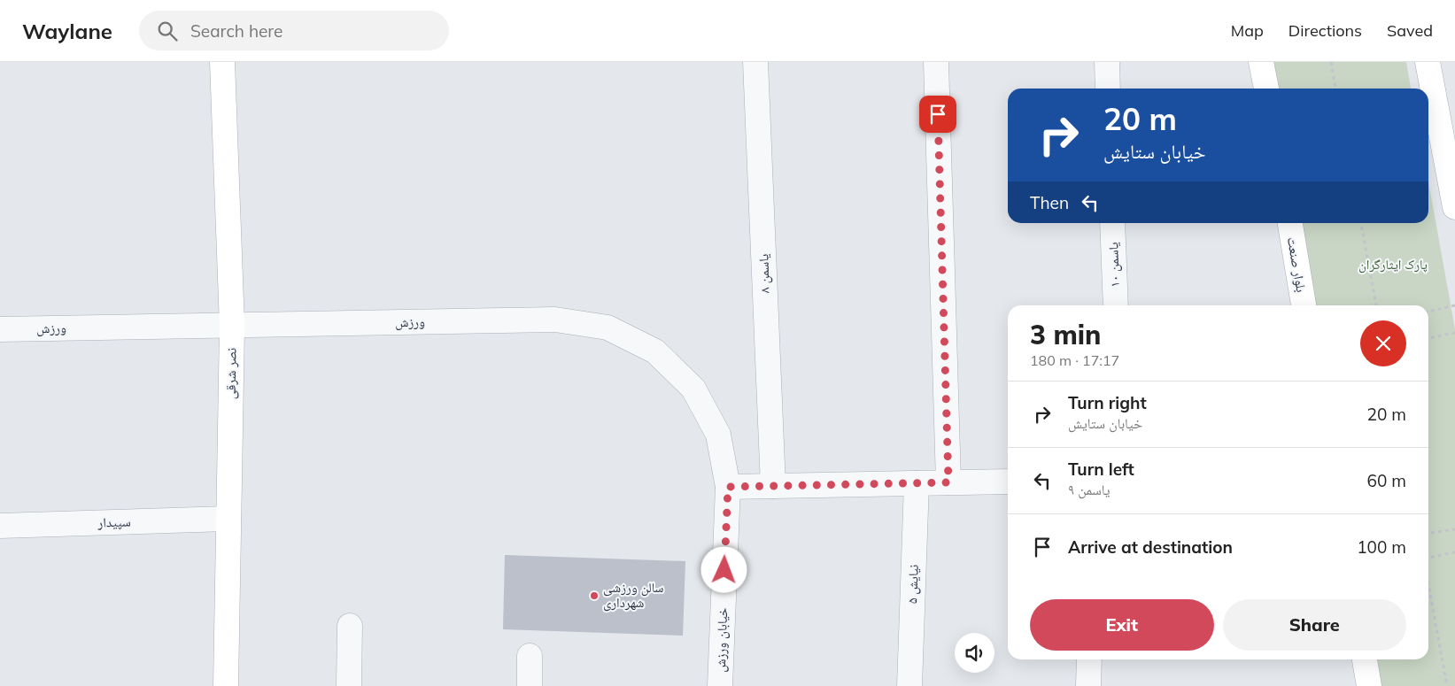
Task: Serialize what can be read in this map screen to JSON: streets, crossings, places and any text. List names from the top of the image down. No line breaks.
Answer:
{"streets":{"street":["یاسمن ۱۰","بلوار صنعت","یاسمن ۸","ورزش","نصر شرقی","سپیدار","نیایش ۵","خیابان ورزش"]},"crossings":[["ورزش","نصر شرقی"],["ورزش","خیابان ورزش"],["نصر شرقی","سپیدار"]],"parks":["پارک ایثارگران"],"places":["سالن ورزشی شهرداری"],"page":{"header":"Waylane","search":"Search here","nav":["Map","Directions","Saved"],"turn":["20 m","خیابان ستایش"],"then":"Then","heading":["3 min","180 m · 17:17"],"list":[{"name":"Turn right","note":"خیابان ستایش","value":"20 m"},{"name":"Turn left","note":"یاسمن ۹","value":"60 m"},{"name":"Arrive at destination","value":"100 m"}],"buttons":["Exit","Share"]}}
